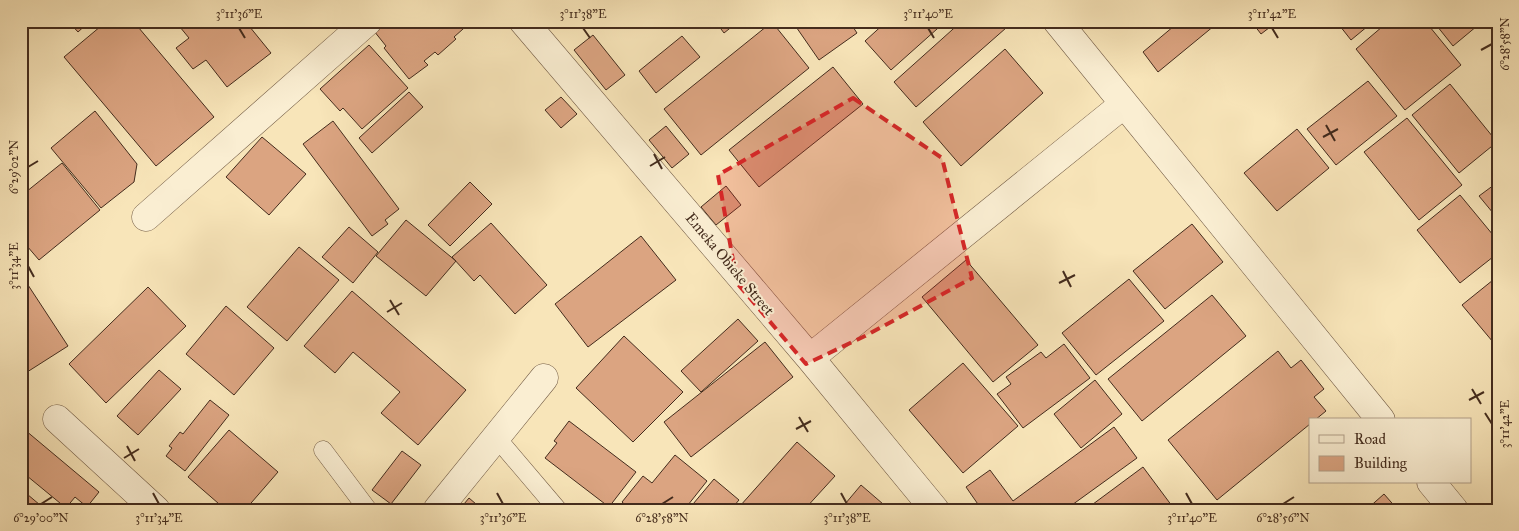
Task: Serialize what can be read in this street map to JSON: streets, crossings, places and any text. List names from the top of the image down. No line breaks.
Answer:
{"streets":{"street":["Emeka Obieke Street"]},"legend":["Road","Building"],"coordinates":["3°11'36\"E","3°11'38\"E","3°11'40\"E","3°11'42\"E","6°28'58\"N","6°29'02\"N","3°11'34\"E","6°29'00\"N","6°28'56\"N"]}
